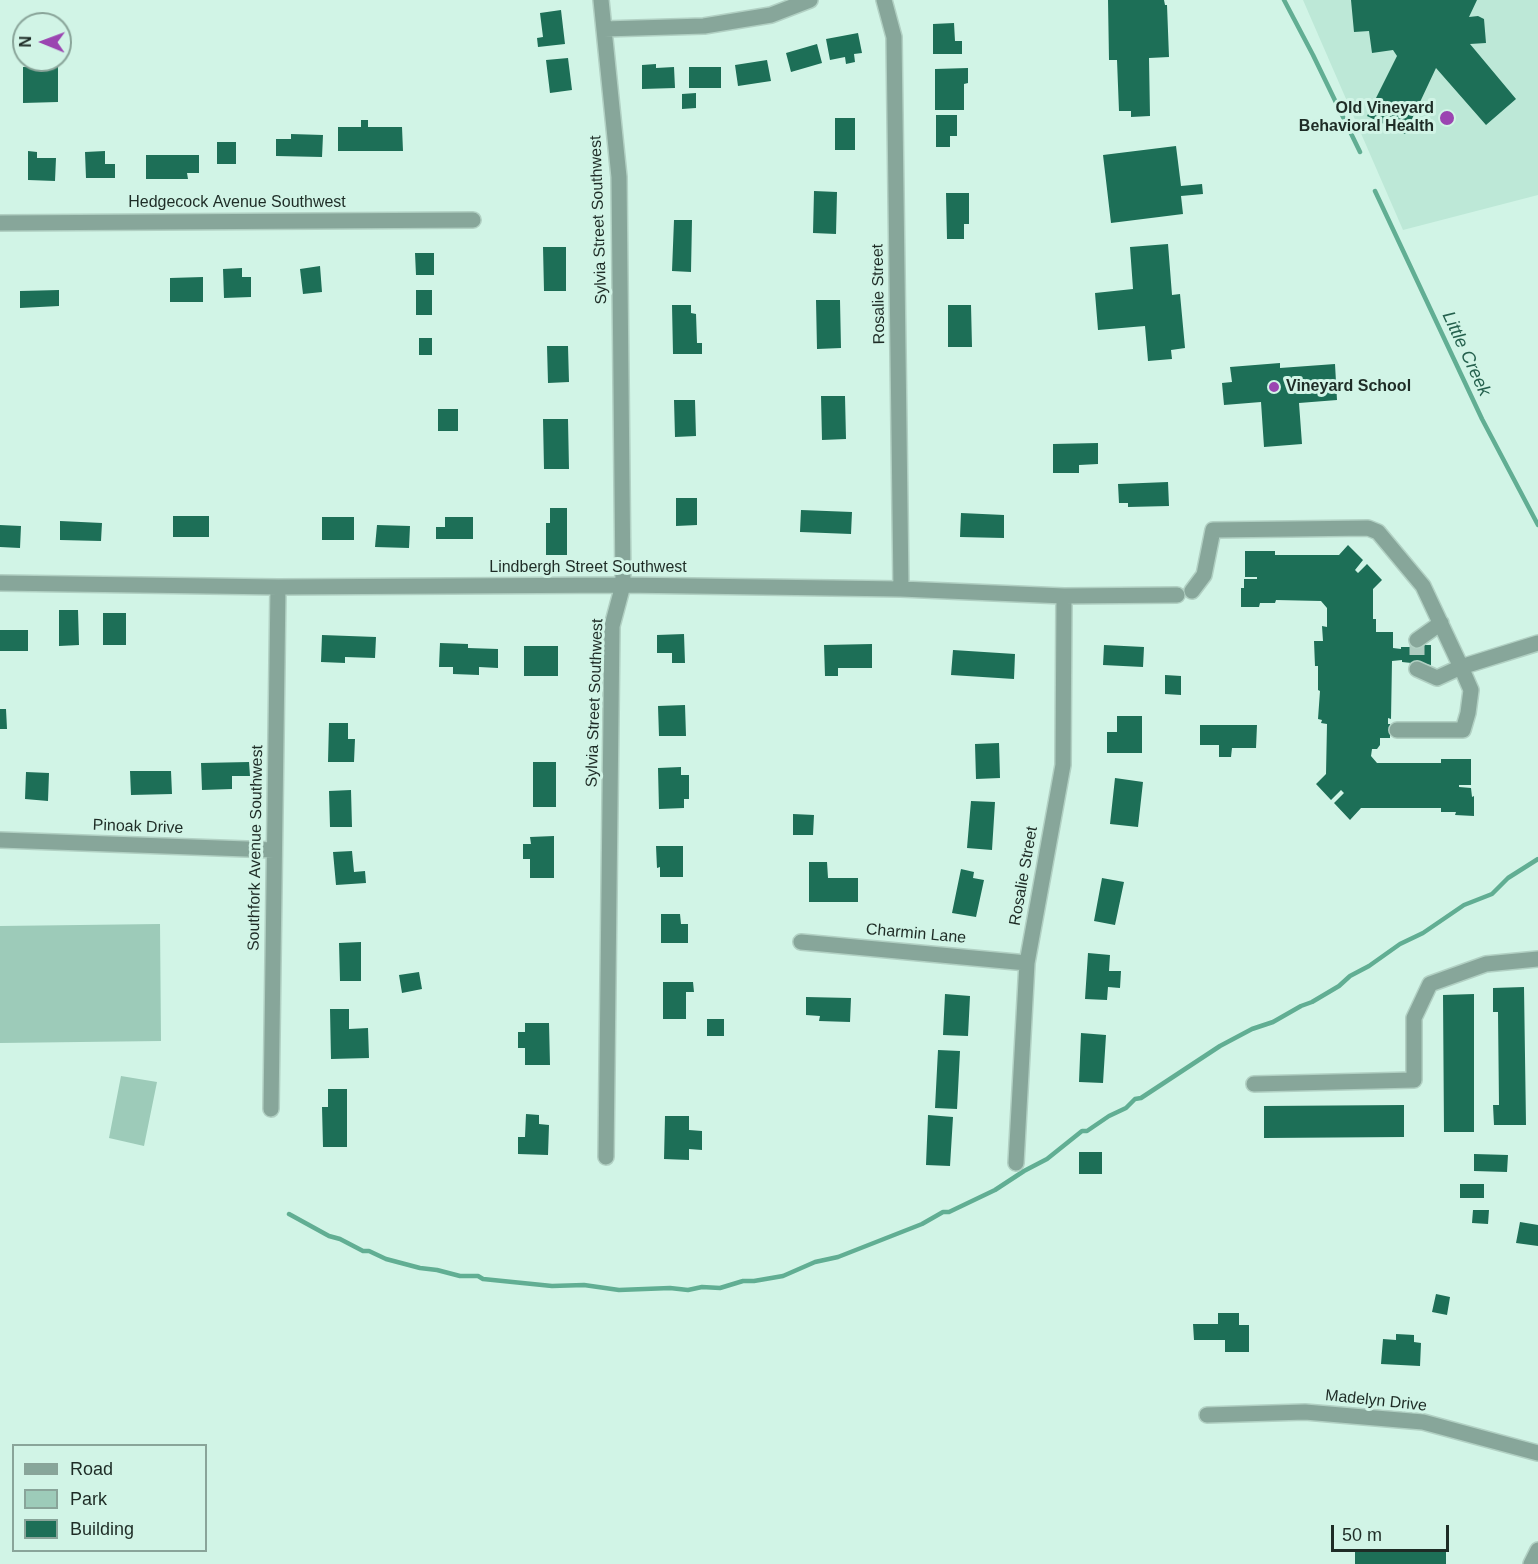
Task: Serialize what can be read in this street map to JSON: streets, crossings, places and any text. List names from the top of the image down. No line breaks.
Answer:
{"streets":{"street":["Hedgecock Avenue Southwest","Sylvia Street Southwest","Rosalie Street","Lindbergh Street Southwest","Pinoak Drive","Southfork Avenue Southwest","Charmin Lane","Madelyn Drive"]},"crossings":[["Sylvia Street Southwest","Lindbergh Street Southwest"],["Rosalie Street","Lindbergh Street Southwest"],["Rosalie Street","Charmin Lane"],["Lindbergh Street Southwest","Southfork Avenue Southwest"],["Pinoak Drive","Southfork Avenue Southwest"]],"water":["Little Creek"],"places":["Old Vineyard Behavioral Health","Vineyard School"],"legend":["Road","Park","Building"],"scale_bar":"50 m","north":"left"}
